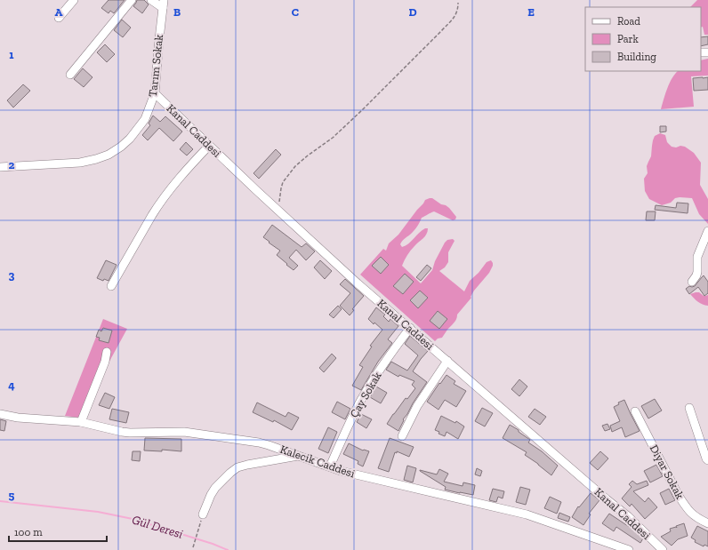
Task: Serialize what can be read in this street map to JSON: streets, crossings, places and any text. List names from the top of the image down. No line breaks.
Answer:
{"streets":{"street":["Tarım Sokak","Kanal Caddesi","Çay Sokak","Kalecik Caddesi","Diyar Sokak"]},"crossings":[["Tarım Sokak","Kanal Caddesi"],["Kanal Caddesi","Çay Sokak"],["Çay Sokak","Kalecik Caddesi"]],"water":["Gül Deresi"],"legend":["Road","Park","Building"],"scale_bar":"100 m","grid":{"columns":["A","B","C","D","E"],"rows":["1","2","3","4","5"]}}
